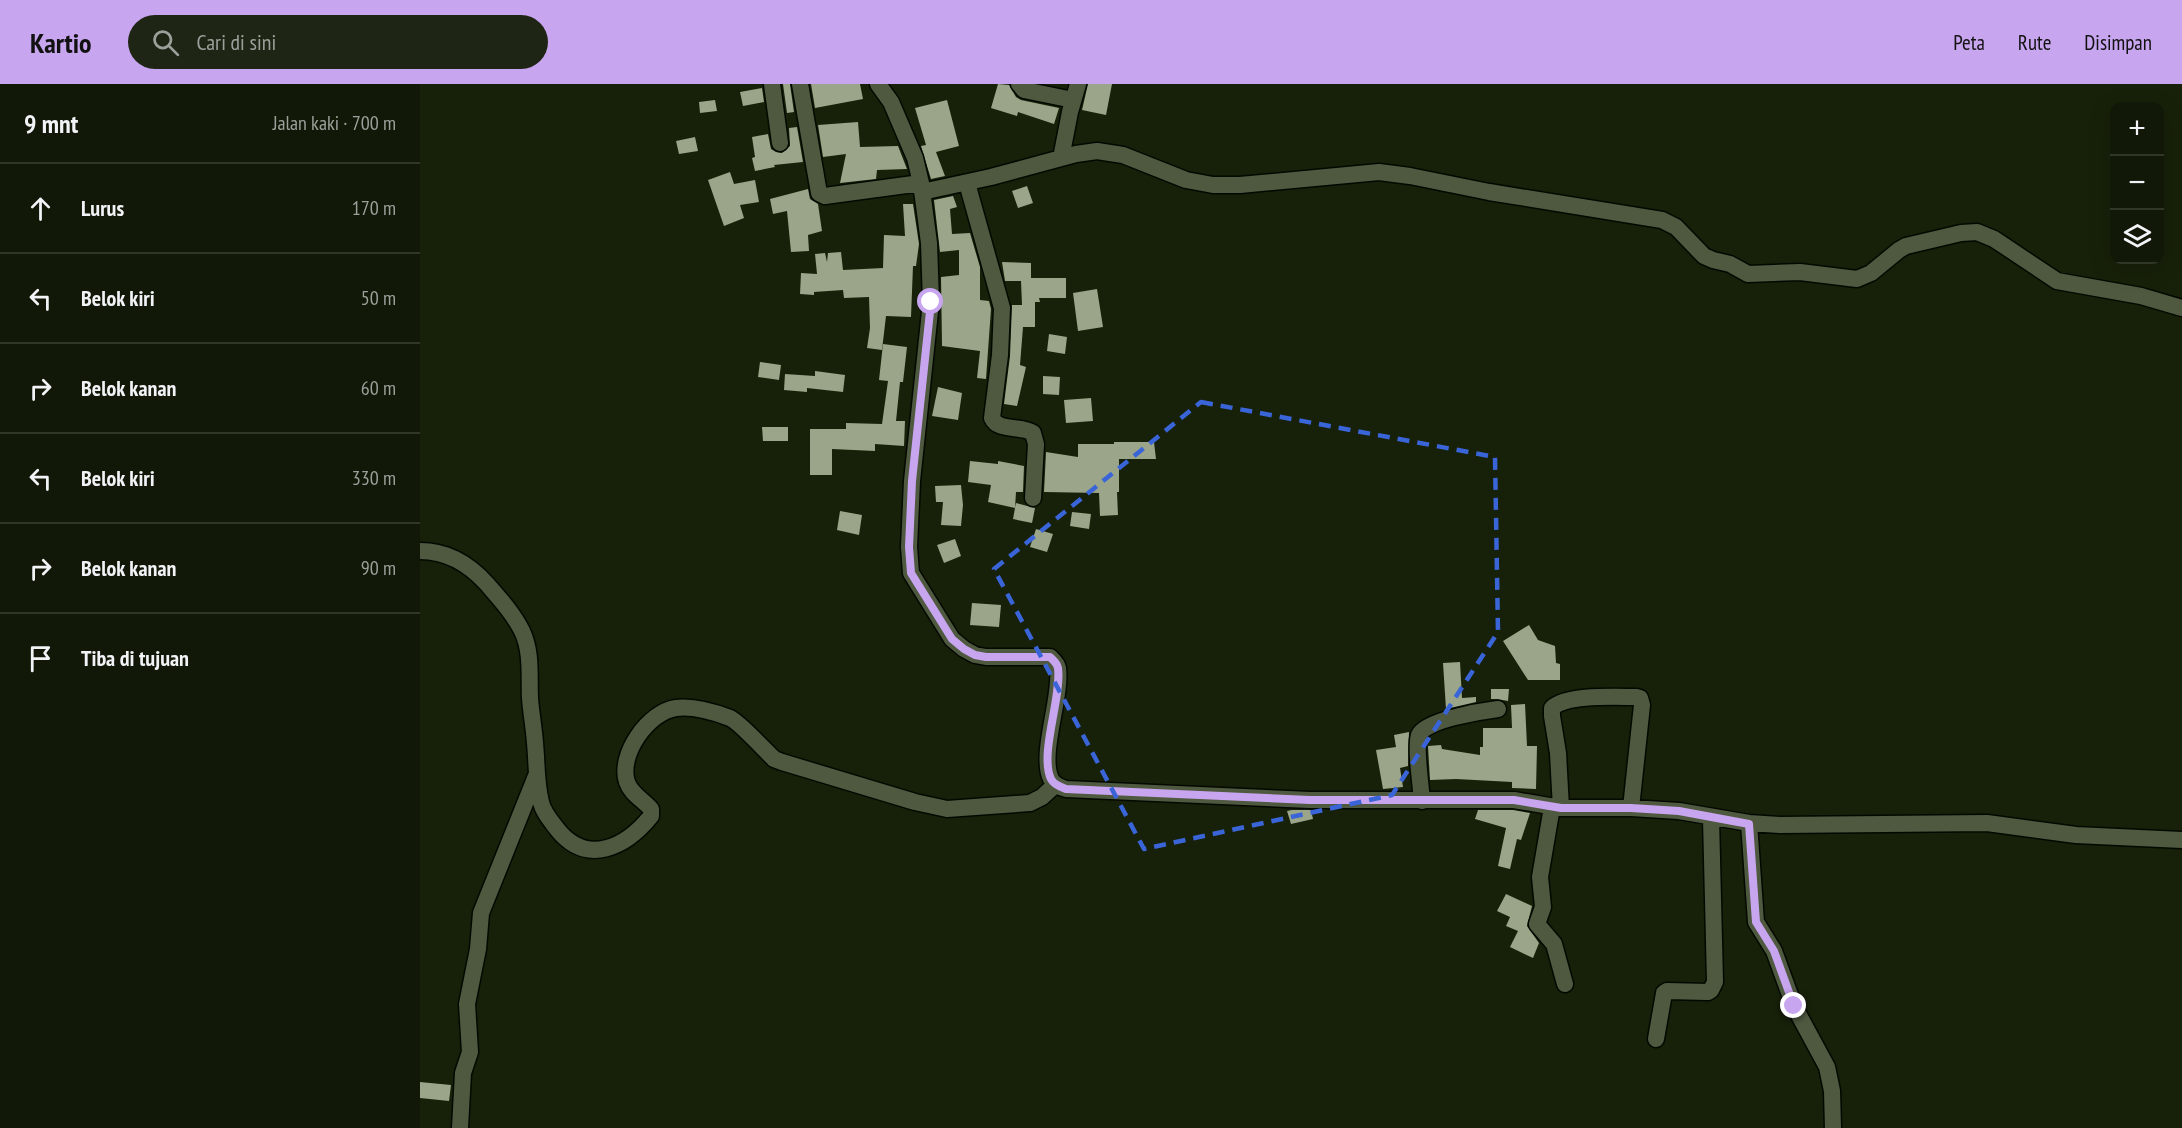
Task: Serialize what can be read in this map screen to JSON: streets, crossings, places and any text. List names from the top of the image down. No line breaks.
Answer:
{"page":{"header":"Kartio","search":"Cari di sini","nav":["Peta","Rute","Disimpan"],"heading":["9 mnt","Jalan kaki · 700 m"],"map_buttons":["+","−"],"list":[["Lurus","170 m"],["Belok kiri","50 m"],["Belok kanan","60 m"],["Belok kiri","330 m"],["Belok kanan","90 m"],"Tiba di tujuan"]}}
